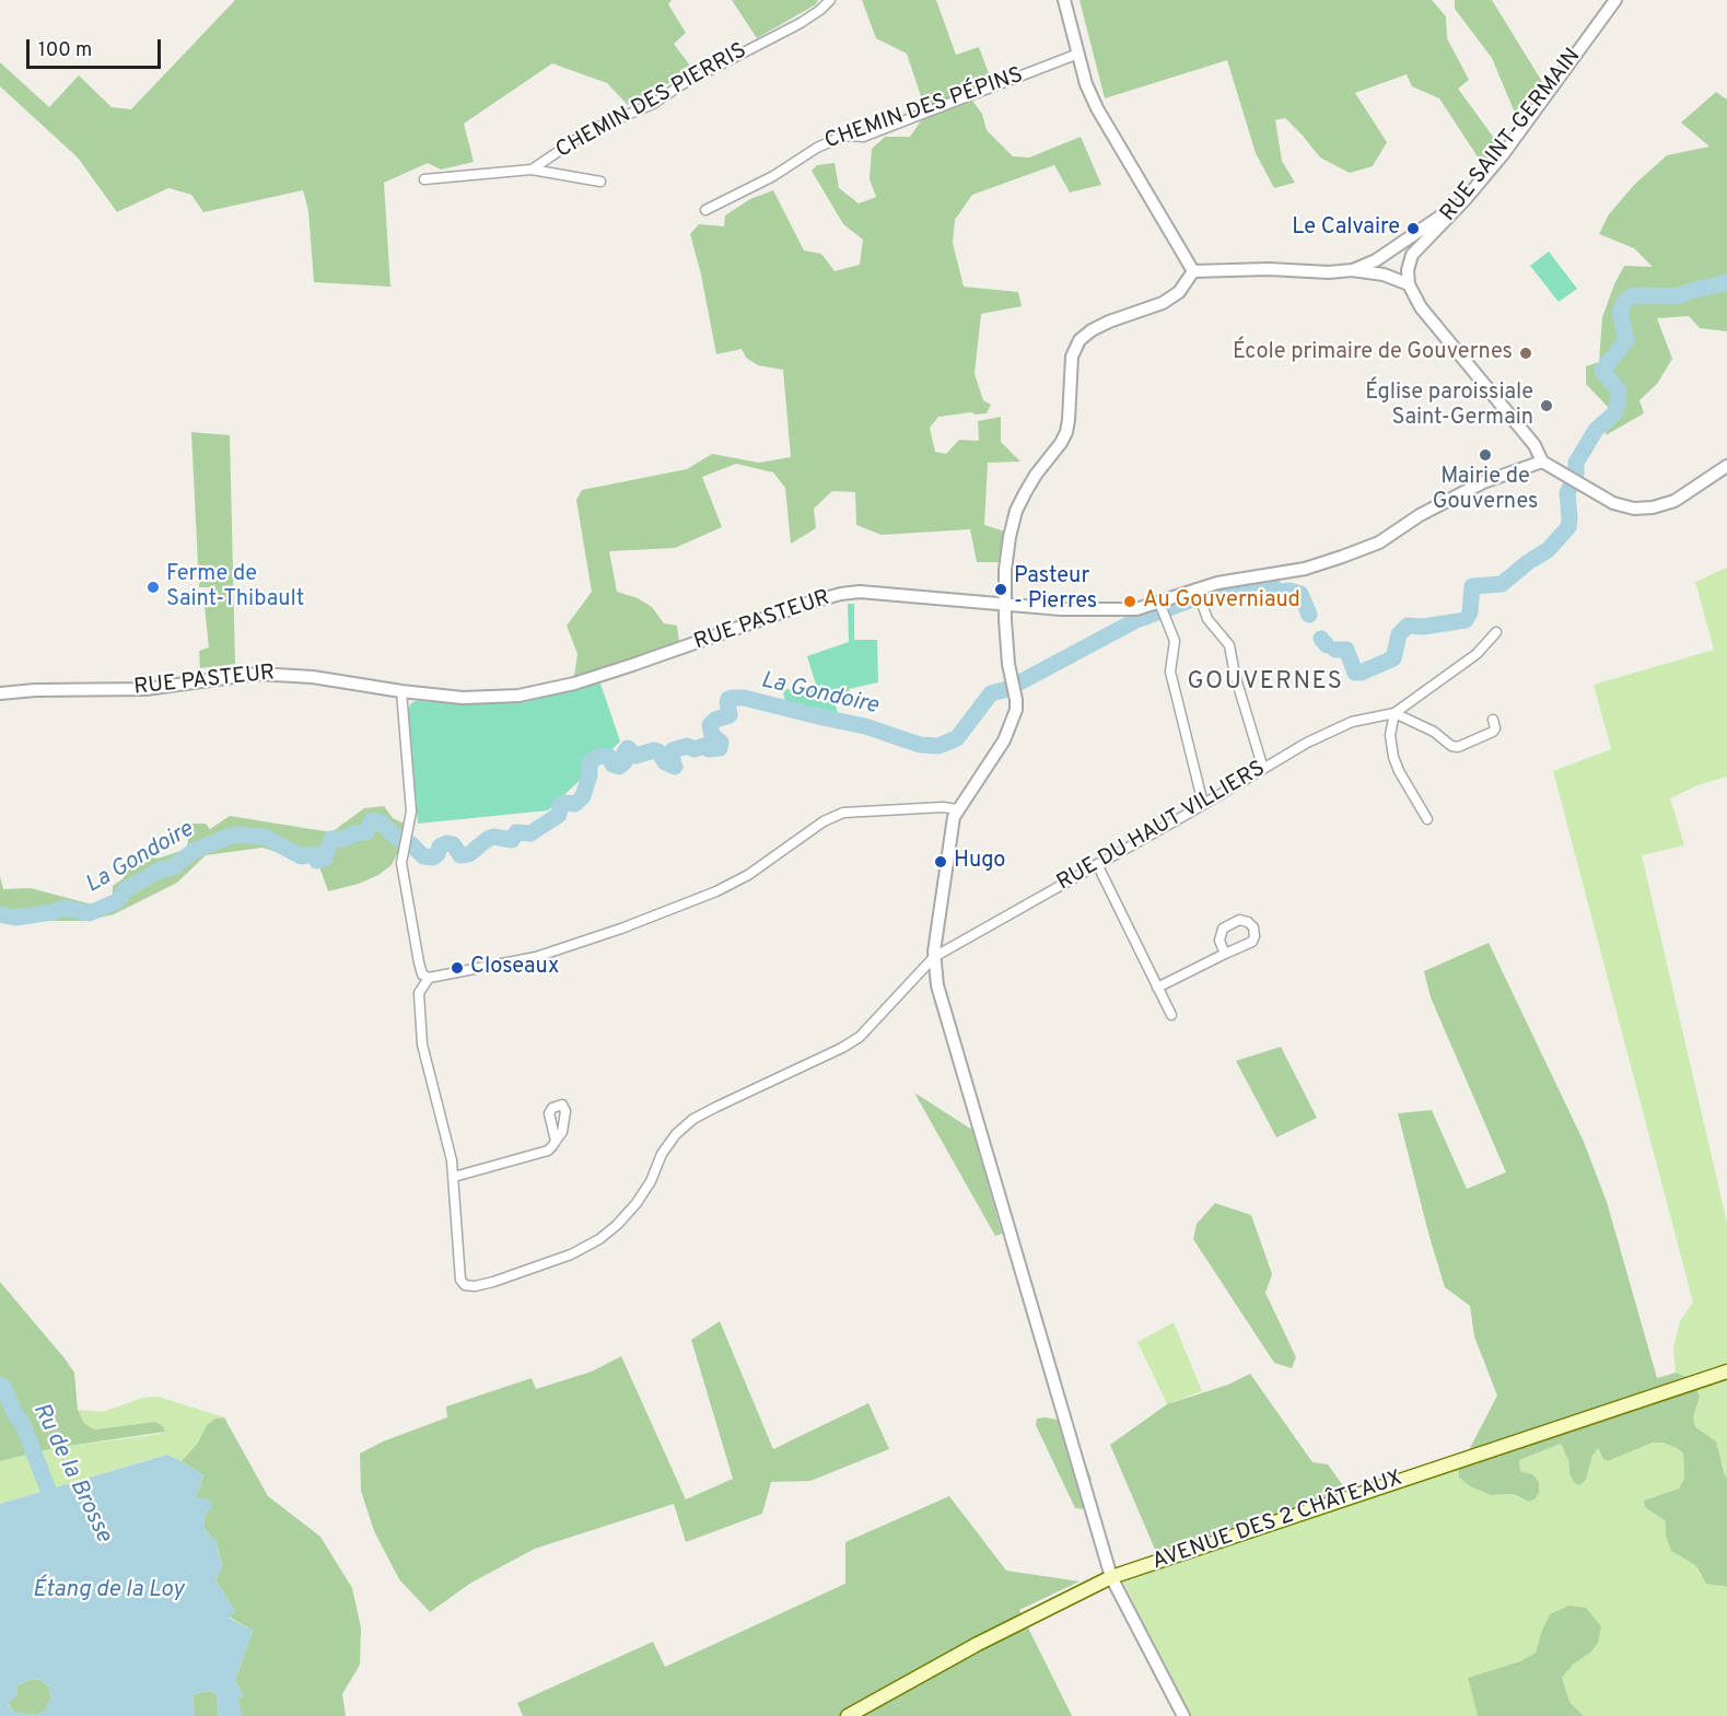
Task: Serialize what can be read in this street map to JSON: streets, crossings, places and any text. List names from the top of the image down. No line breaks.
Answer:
{"streets":{"main road":["AVENUE DES 2 CHÂTEAUX"],"street":["CHEMIN DES PIERRIS","CHEMIN DES PÉPINS","RUE SAINT-GERMAIN","RUE PASTEUR","RUE DU HAUT VILLIERS"]},"districts":["GOUVERNES"],"water":["La Gondoire","Ru de la Brosse","Étang de la Loy"],"places":["Le Calvaire","École primaire de Gouvernes","Église paroissiale Saint-Germain","Mairie de Gouvernes","Ferme de Saint-Thibault","Pasteur - Pierres","Au Gouverniaud","Hugo","Closeaux"],"scale_bar":"100 m"}
